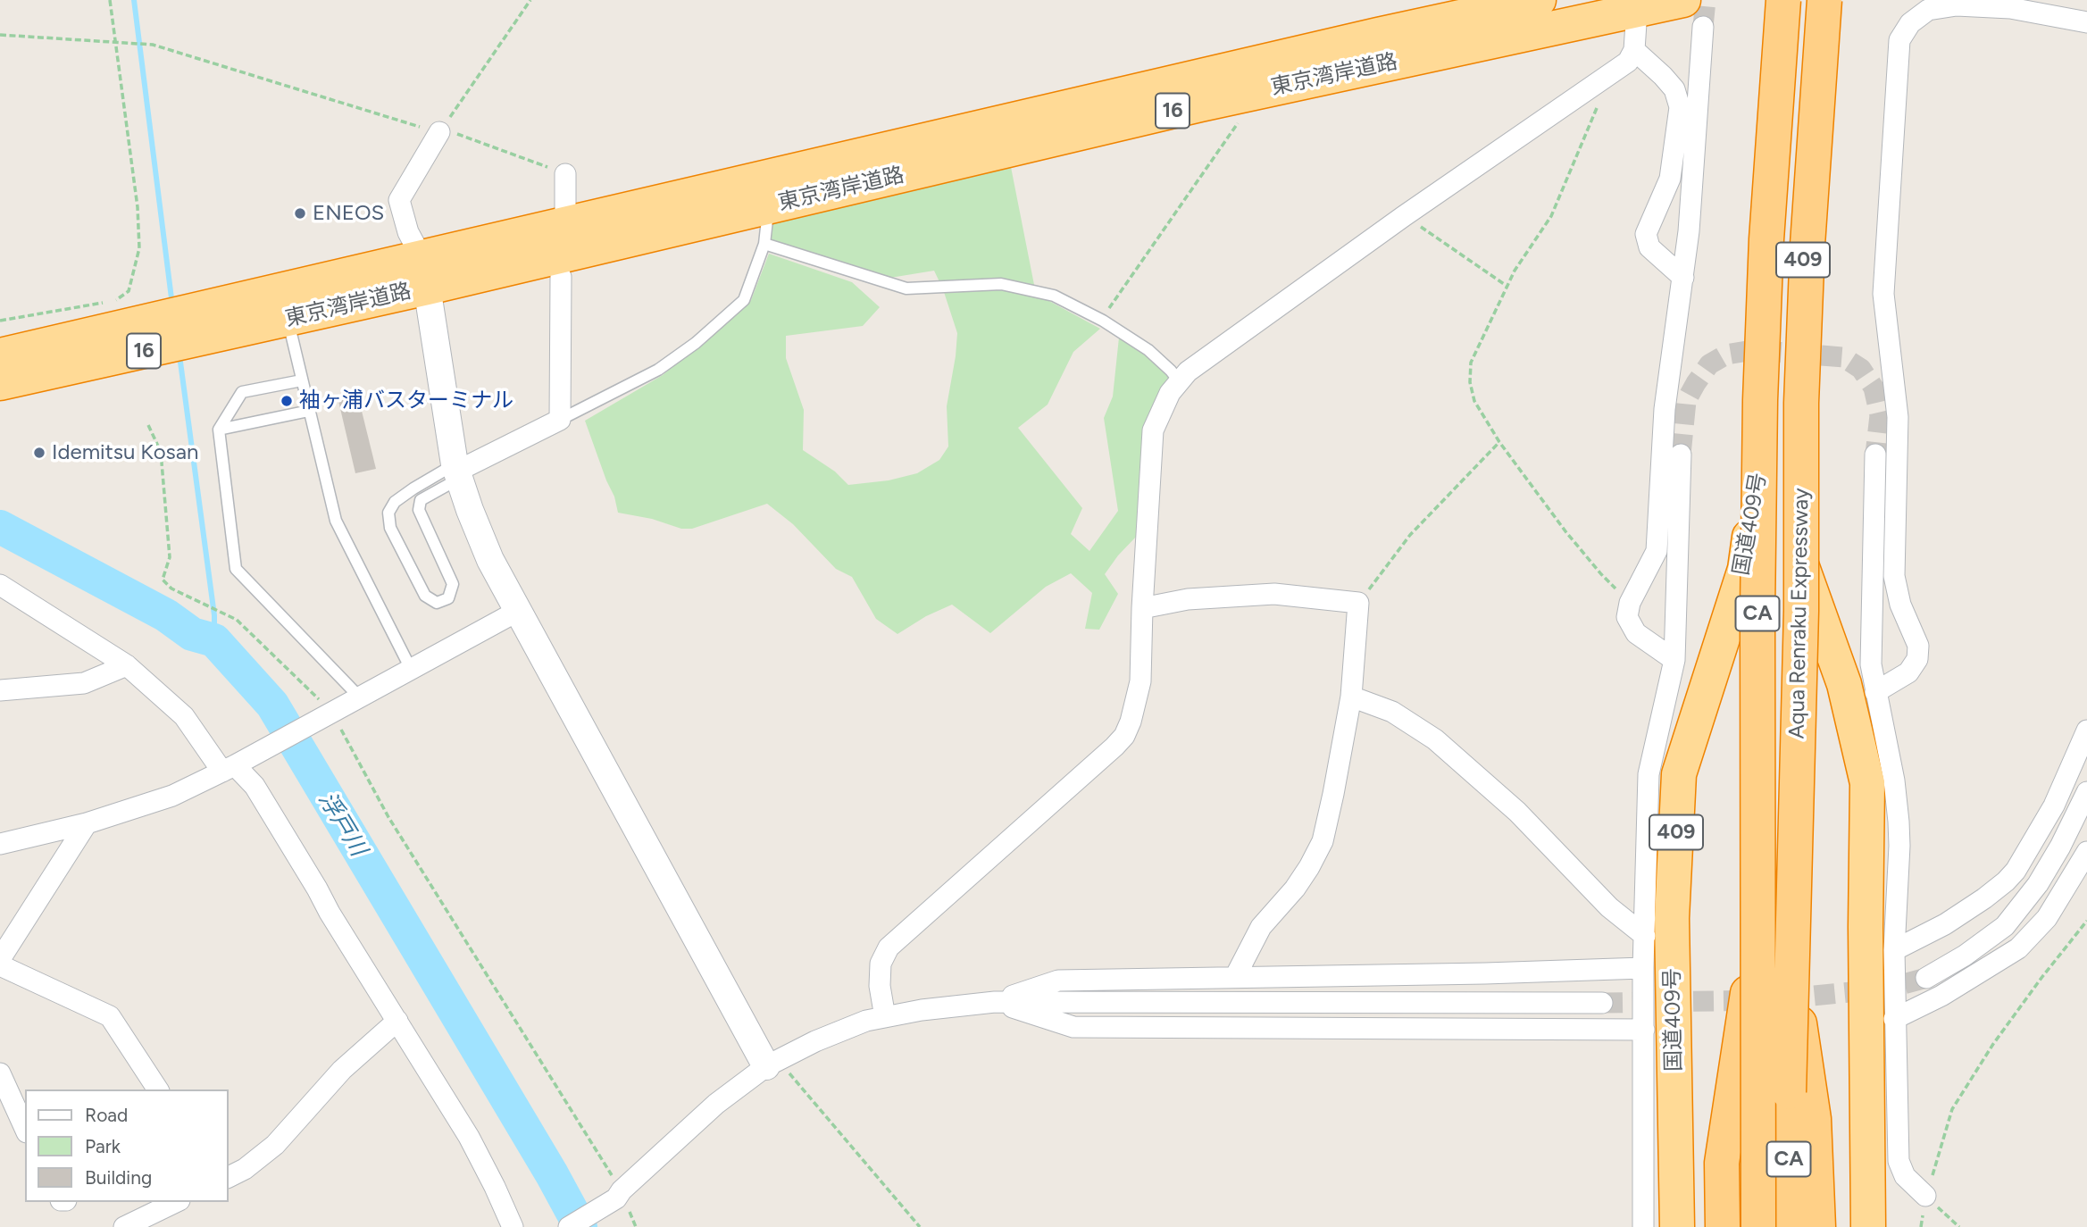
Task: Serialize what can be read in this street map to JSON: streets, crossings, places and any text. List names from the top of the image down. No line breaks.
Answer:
{"streets":{"highway":["東京湾岸道路","16","409","国道409号","CA","Aqua Renraku Expressway"]},"water":["浮戸川"],"places":["ENEOS","袖ヶ浦バスターミナル","Idemitsu Kosan"],"legend":["Road","Park","Building"]}
